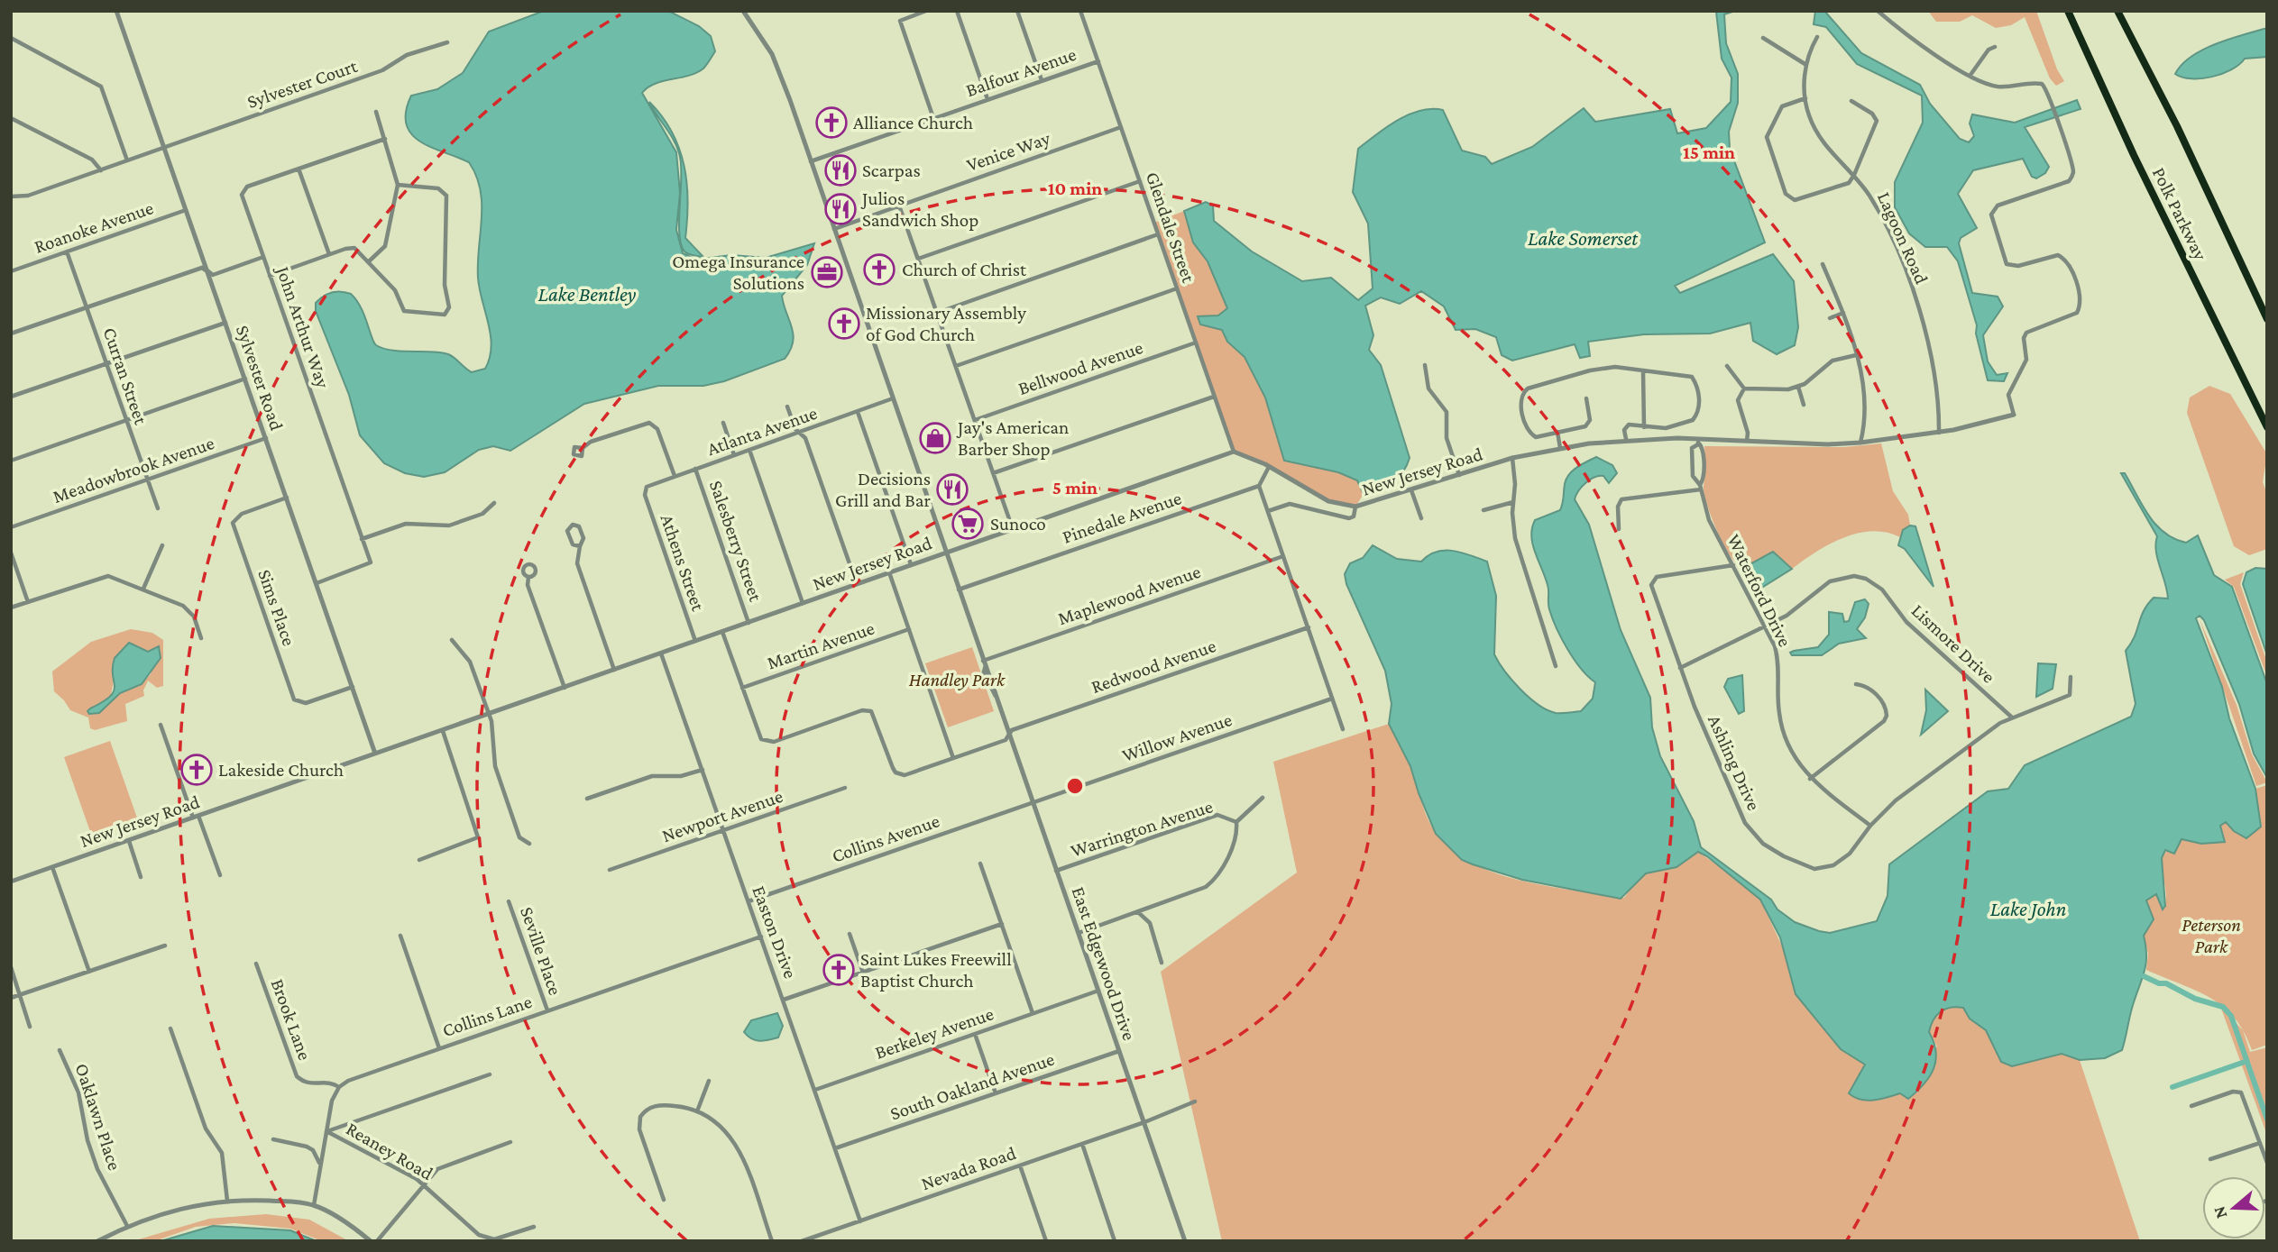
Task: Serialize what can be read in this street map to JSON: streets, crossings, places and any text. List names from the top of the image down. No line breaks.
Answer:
{"streets":{"highway":["Polk Parkway"],"street":["Balfour Avenue","Sylvester Court","Venice Way","Roanoke Avenue","Glendale Street","Lagoon Road","John Arthur Way","Bellwood Avenue","Curran Street","Sylvester Road","Atlanta Avenue","Meadowbrook Avenue","New Jersey Road","Pinedale Avenue","Salesberry Street","Athens Street","Waterford Drive","Maplewood Avenue","Sims Place","Lismore Drive","Martin Avenue","Redwood Avenue","Willow Avenue","Ashling Drive","Newport Avenue","Warrington Avenue","Collins Avenue","Easton Drive","Seville Place","East Edgewood Drive","Collins Lane","Brook Lane","Berkeley Avenue","South Oakland Avenue","Oaklawn Place","Reaney Road","Nevada Road"]},"crossings":[["Balfour Avenue","Glendale Street"],["Balfour Avenue","East Edgewood Drive"],["Sylvester Court","Sylvester Road"],["Venice Way","Glendale Street"],["Venice Way","East Edgewood Drive"],["Roanoke Avenue","Curran Street"],["Roanoke Avenue","Sylvester Road"],["Glendale Street","Bellwood Avenue"],["Glendale Street","New Jersey Road"],["Lagoon Road","New Jersey Road"],["John Arthur Way","Sylvester Road"],["Curran Street","Meadowbrook Avenue"],["Sylvester Road","Meadowbrook Avenue"],["Sylvester Road","New Jersey Road"],["Sylvester Road","Sims Place"],["Atlanta Avenue","Salesberry Street"],["Atlanta Avenue","Athens Street"],["Atlanta Avenue","East Edgewood Drive"],["New Jersey Road","Salesberry Street"],["New Jersey Road","Athens Street"],["New Jersey Road","Waterford Drive"],["New Jersey Road","Easton Drive"],["New Jersey Road","East Edgewood Drive"],["Pinedale Avenue","East Edgewood Drive"],["Waterford Drive","Lismore Drive"],["Waterford Drive","Ashling Drive"],["Maplewood Avenue","East Edgewood Drive"],["Lismore Drive","Ashling Drive"],["Martin Avenue","Redwood Avenue"],["Redwood Avenue","East Edgewood Drive"],["Willow Avenue","Collins Avenue"],["Willow Avenue","East Edgewood Drive"],["Newport Avenue","Easton Drive"],["Warrington Avenue","East Edgewood Drive"],["Collins Avenue","Easton Drive"],["Collins Avenue","East Edgewood Drive"],["Easton Drive","Collins Lane"],["Easton Drive","Berkeley Avenue"],["Easton Drive","South Oakland Avenue"],["Easton Drive","Nevada Road"],["Seville Place","Collins Lane"],["East Edgewood Drive","Berkeley Avenue"],["East Edgewood Drive","South Oakland Avenue"],["East Edgewood Drive","Nevada Road"],["Collins Lane","Brook Lane"]],"water":["Lake Somerset","Lake Bentley","Lake John"],"parks":["Handley Park","Peterson Park"],"places":{"church":["Alliance Church","Church of Christ","Missionary Assembly of God Church","Lakeside Church","Saint Lukes Freewill Baptist Church"],"restaurant":["Scarpas","Julios Sandwich Shop","Decisions Grill and Bar"],"office":["Omega Insurance Solutions"],"shop":["Jay's American Barber Shop"],"supermarket":["Sunoco"]},"north":"left","rings":["15 min","10 min","5 min"]}
